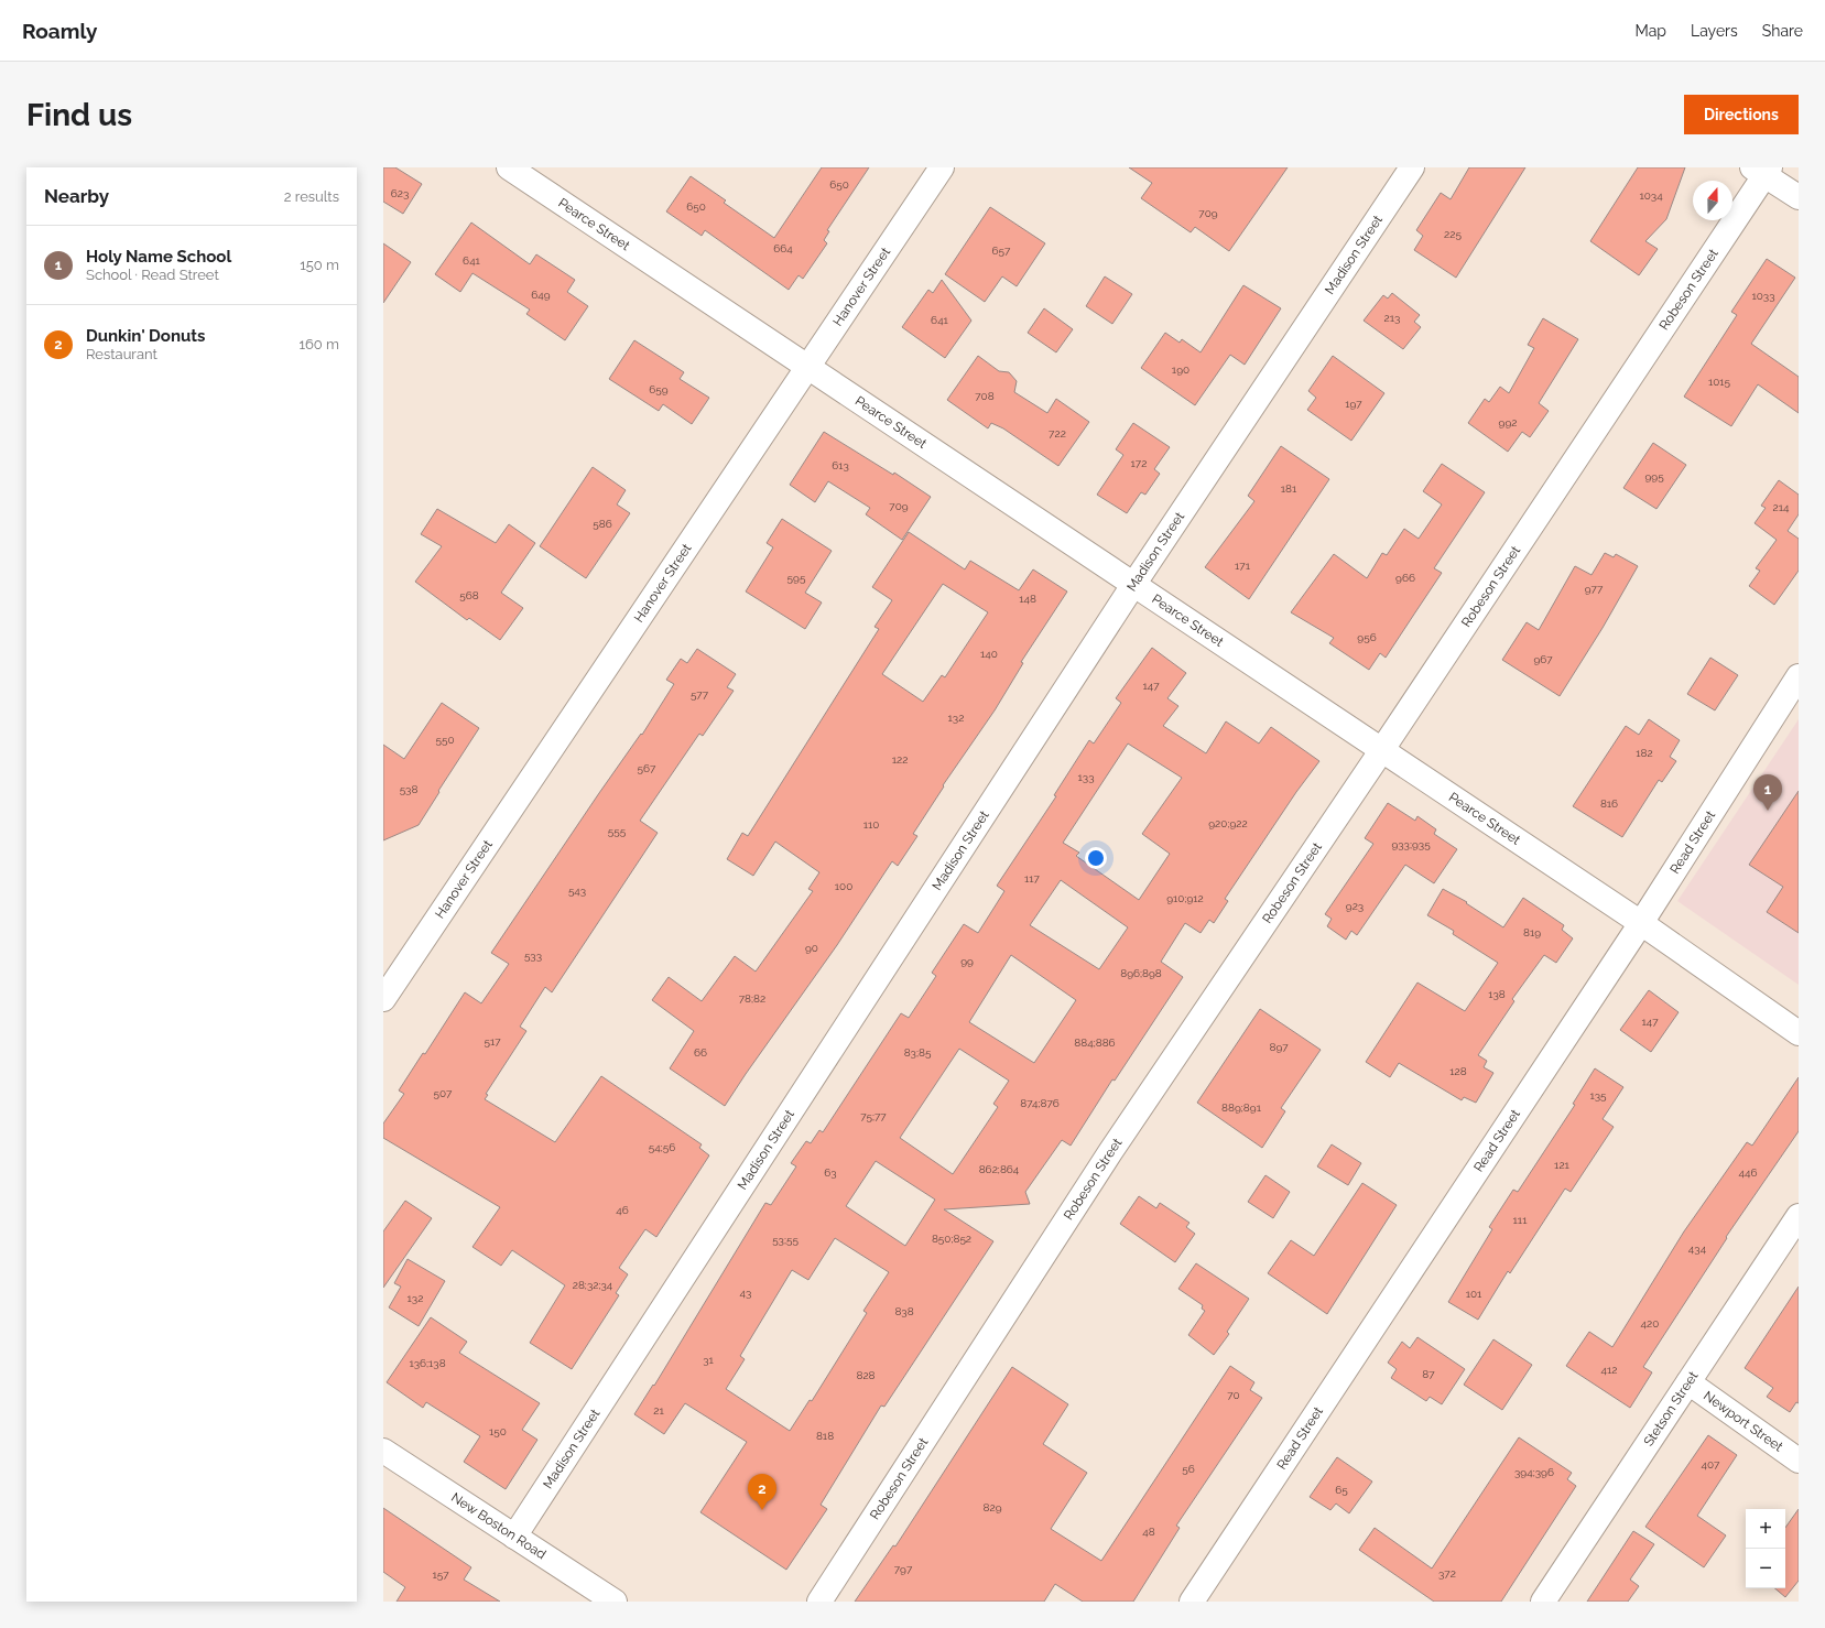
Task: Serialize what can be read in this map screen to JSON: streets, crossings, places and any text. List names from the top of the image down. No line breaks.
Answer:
{"streets":{"street":["Pearce Street","Madison Street","Hanover Street","Robeson Street","Read Street","Stetson Street","Newport Street","New Boston Road"]},"crossings":[["Pearce Street","Madison Street"],["Pearce Street","Hanover Street"],["Pearce Street","Robeson Street"],["Pearce Street","Read Street"],["Madison Street","New Boston Road"],["Stetson Street","Newport Street"]],"house_numbers":["650","623","1034","650","709","225","664","657","641","649","1033","213","641","190","1015","659","708","197","992","722","172","613","995","181","709","214","586","171","595","966","977","568","148","956","140","967","147","577","132","550","182","122","567","133","538","816","920;922","110","555","933;935","117","100","543","910;912","923","819","90","533","99","896;898","138","78;82","147","517","884;886","897","66","83;85","128","507","135","874;876","889;891","75;77","54;56","121","862;864","63","446","46","111","850;852","53;55","434","28;32;34","43","101","132","838","420","31","136;138","412","87","828","70","21","150","818","407","56","394;396","65","829","48","797","372","157"],"north":"top","page":{"header":"Roamly","nav":["Map","Layers","Share"],"buttons":"Directions","title":"Find us","heading":["Nearby","2 results"],"list":[{"mark":"1","name":"Holy Name School","note":"School · Read Street","value":"150 m"},{"mark":"2","name":"Dunkin' Donuts","note":"Restaurant","value":"160 m"}],"pins":["1","2"],"map_buttons":["+","−"]}}
